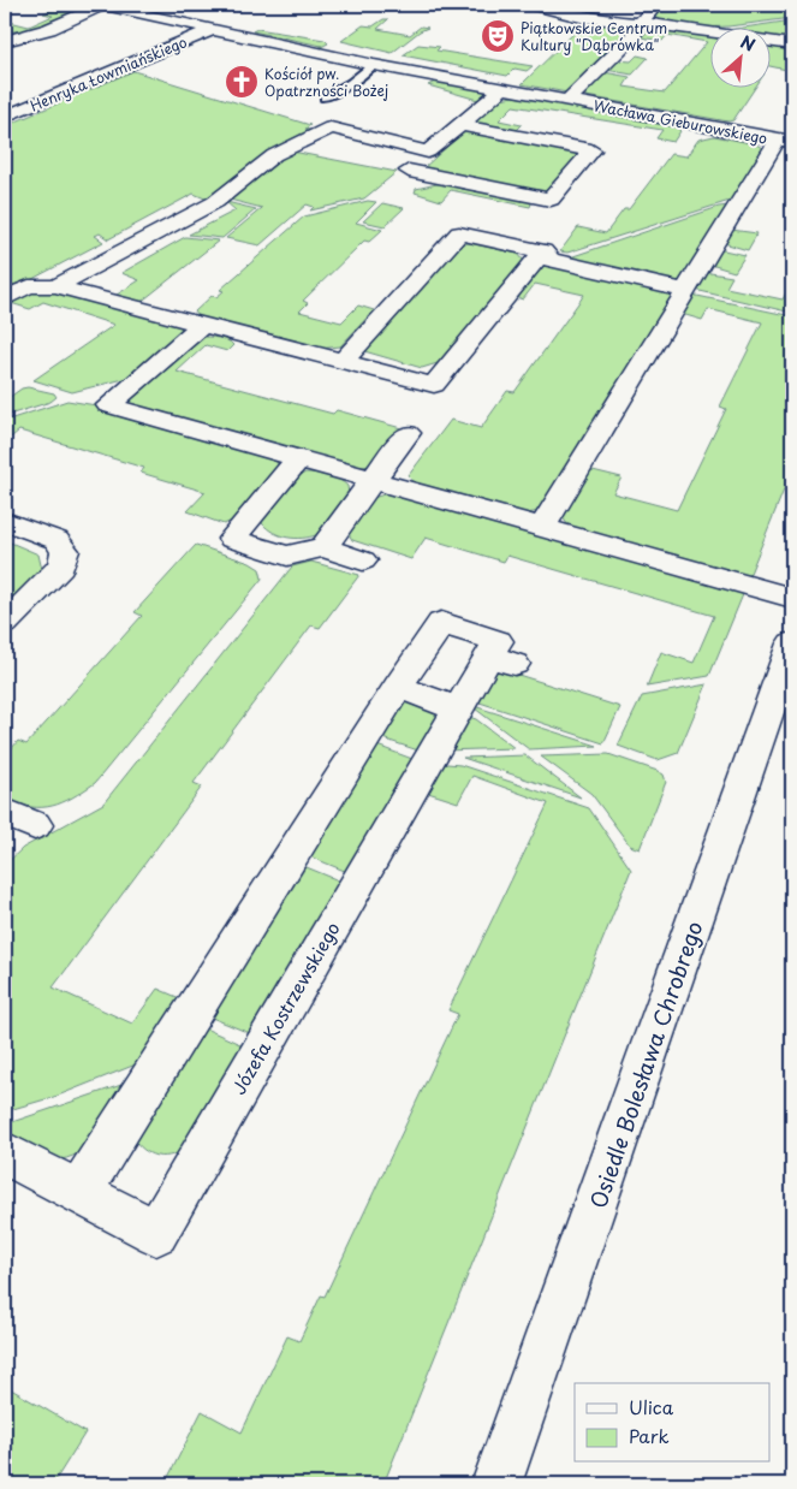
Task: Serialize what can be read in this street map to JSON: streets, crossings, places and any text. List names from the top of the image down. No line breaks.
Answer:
{"streets":{"street":["Henryka Łowmiańskiego","Wacława Gieburowskiego","Józefa Kostrzewskiego","Osiedle Bolesława Chrobrego"]},"crossings":[["Henryka Łowmiańskiego","Wacława Gieburowskiego"]],"places":{"theatre":["Piątkowskie Centrum Kultury \"Dąbrówka\""],"church":["Kościół pw. Opatrzności Bożej"]},"legend":["Ulica","Park"],"north":"top right"}
